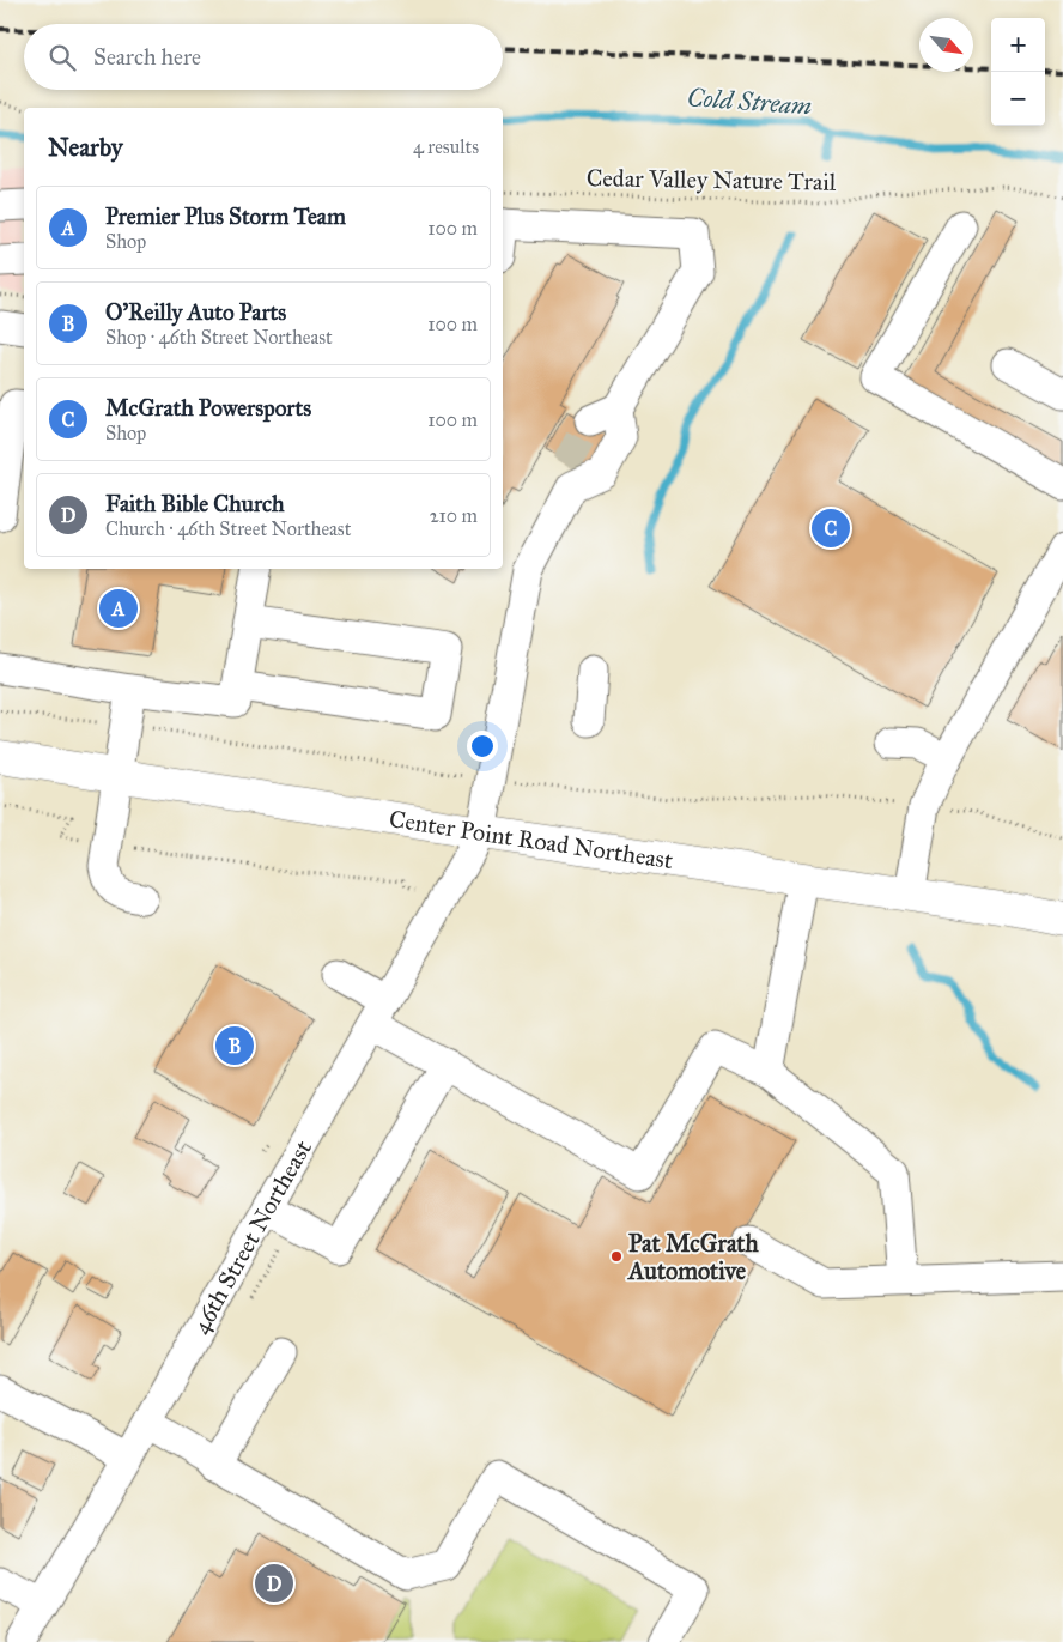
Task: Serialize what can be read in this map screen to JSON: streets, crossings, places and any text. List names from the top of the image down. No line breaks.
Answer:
{"streets":{"main road":["Center Point Road Northeast"],"street":["46th Street Northeast"],"path":["Cedar Valley Nature Trail"]},"crossings":[["Center Point Road Northeast","46th Street Northeast"]],"water":["Cold Stream"],"places":["Pat McGrath Automotive"],"north":"bottom right","page":{"map_buttons":["+","−"],"search":"Search here","heading":["Nearby","4 results"],"list":[{"mark":"A","name":"Premier Plus Storm Team","note":"Shop","value":"100 m"},{"mark":"B","name":"O'Reilly Auto Parts","note":"Shop · 46th Street Northeast","value":"100 m"},{"mark":"C","name":"McGrath Powersports","note":"Shop","value":"100 m"},{"mark":"D","name":"Faith Bible Church","note":"Church · 46th Street Northeast","value":"210 m"}],"pins":["C","A","B","D"]}}
